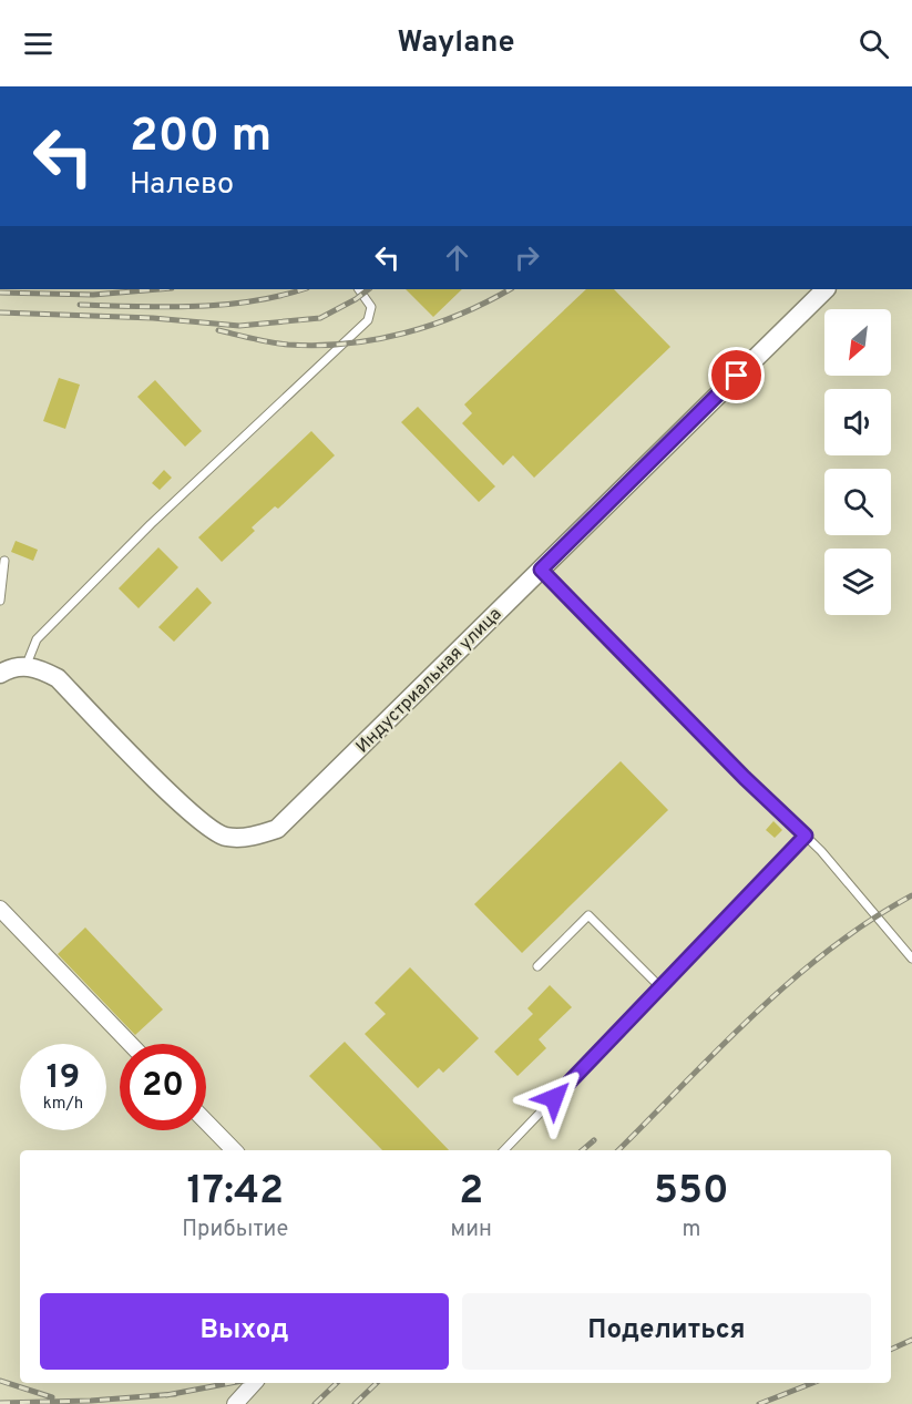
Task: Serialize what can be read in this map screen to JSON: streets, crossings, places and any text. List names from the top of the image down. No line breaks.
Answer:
{"streets":{"street":["Индустриальная улица"]},"north":"bottom left","page":{"header":"Waylane","turn":["200 m","Налево"],"speed":"19 km/h","limit":"20","eta":["17:42","Прибытие","2","мин","550","m"],"buttons":["Выход","Поделиться"]}}
